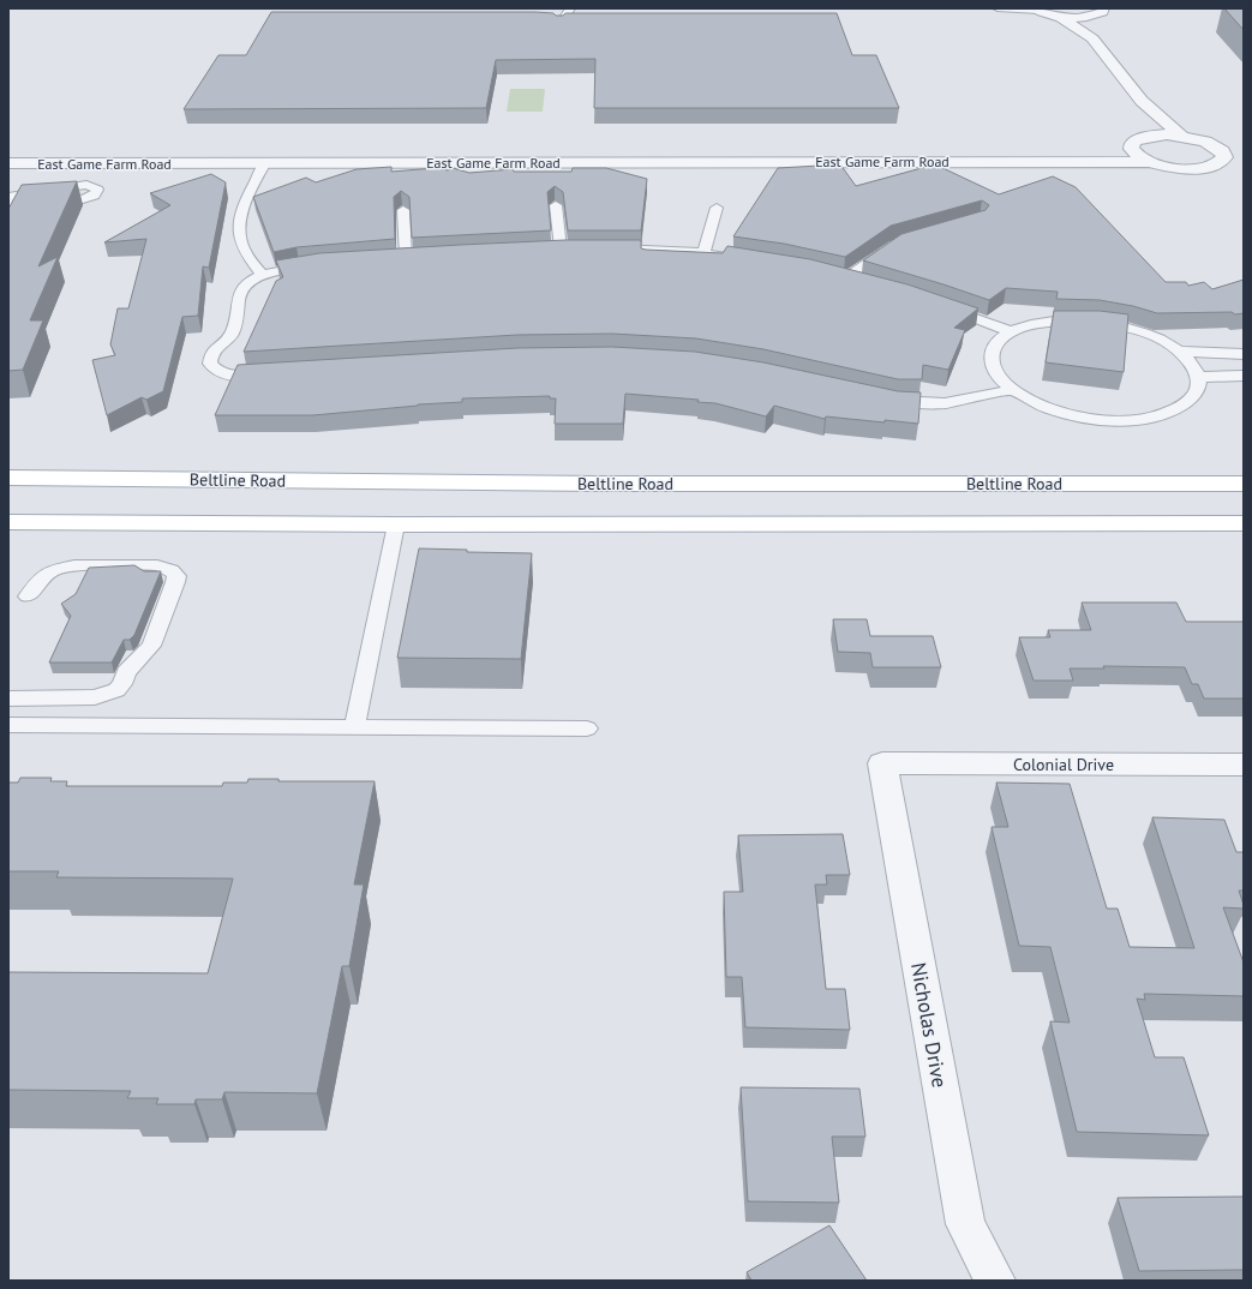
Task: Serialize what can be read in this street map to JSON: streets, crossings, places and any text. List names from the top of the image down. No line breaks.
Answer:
{"streets":{"main road":["Beltline Road"],"street":["East Game Farm Road","Colonial Drive","Nicholas Drive"]},"crossings":[["Colonial Drive","Nicholas Drive"]]}
